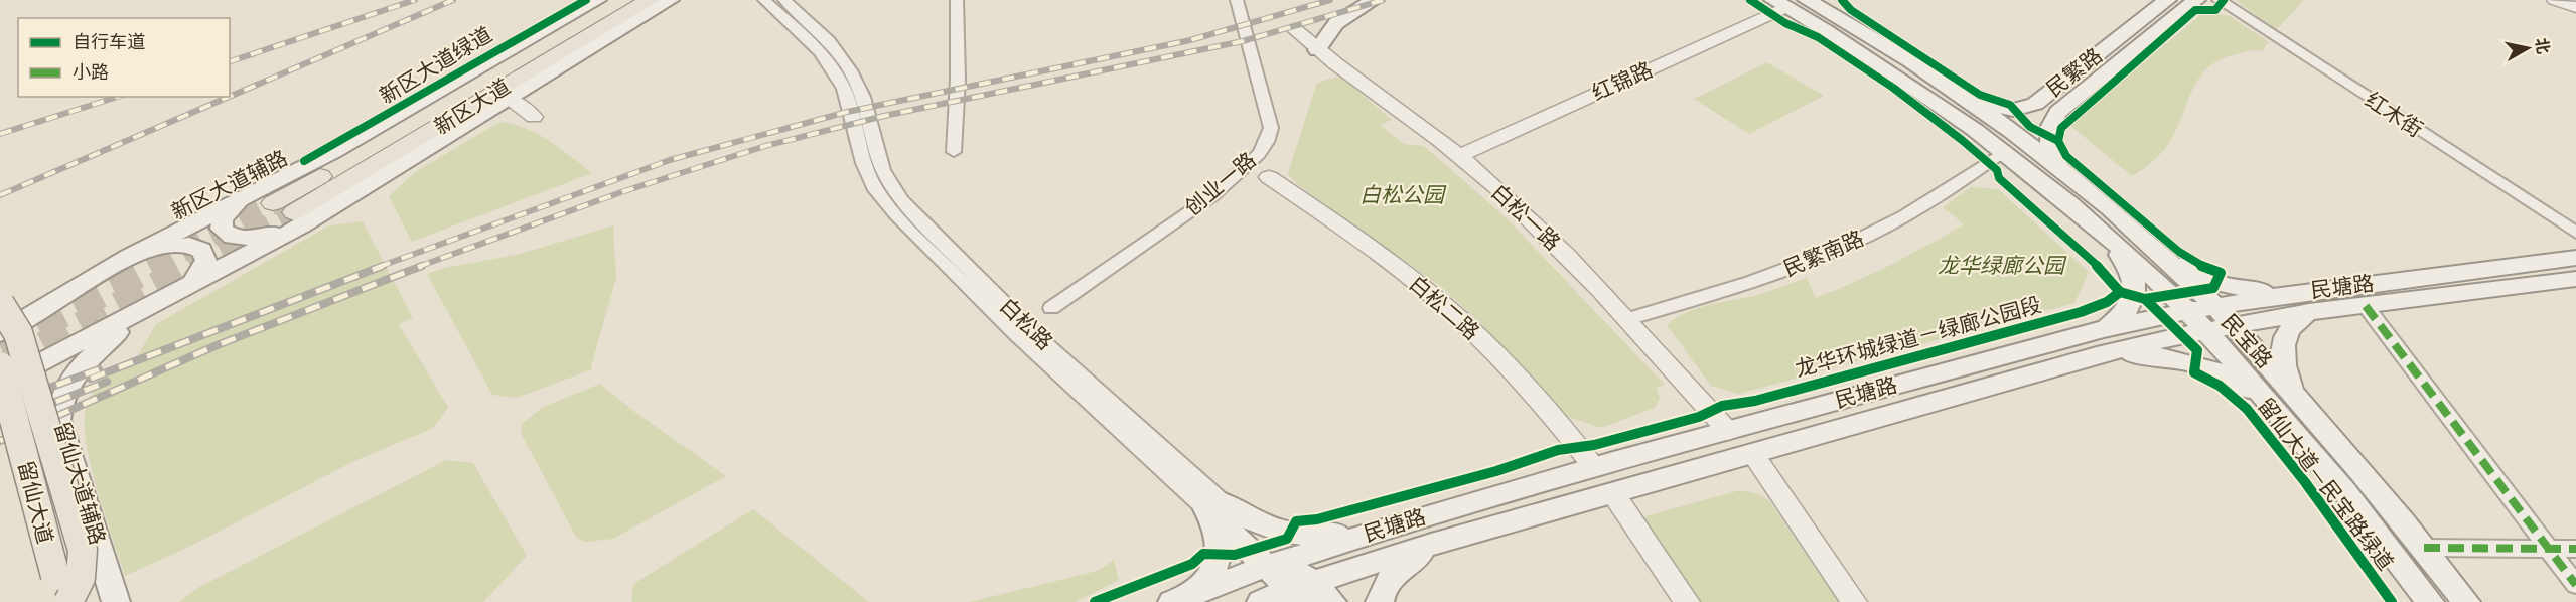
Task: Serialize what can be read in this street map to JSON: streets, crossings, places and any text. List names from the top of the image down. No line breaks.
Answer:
{"streets":{"main road":["民繁路","新区大道","新区大道辅路","民塘路","白松路","民宝路","留仙大道辅路","留仙大道"],"street":["红锦路","红木街","创业一路","白松一路","民繁南路","白松二路"],"cycle path":["新区大道绿道","龙华环城绿道－绿廊公园段","留仙大道—民宝路绿道"]},"crossings":[["民繁路","民宝路"],["红锦路","白松一路"],["红锦路","民宝路"],["红木街","民塘路"],["白松一路","民繁南路"],["白松一路","民塘路"],["民繁南路","民宝路"],["民塘路","白松二路"],["民塘路","白松路"],["民塘路","民宝路"]],"parks":["白松公园","龙华绿廊公园"],"legend":["自行车道","小路"],"north":"right"}
